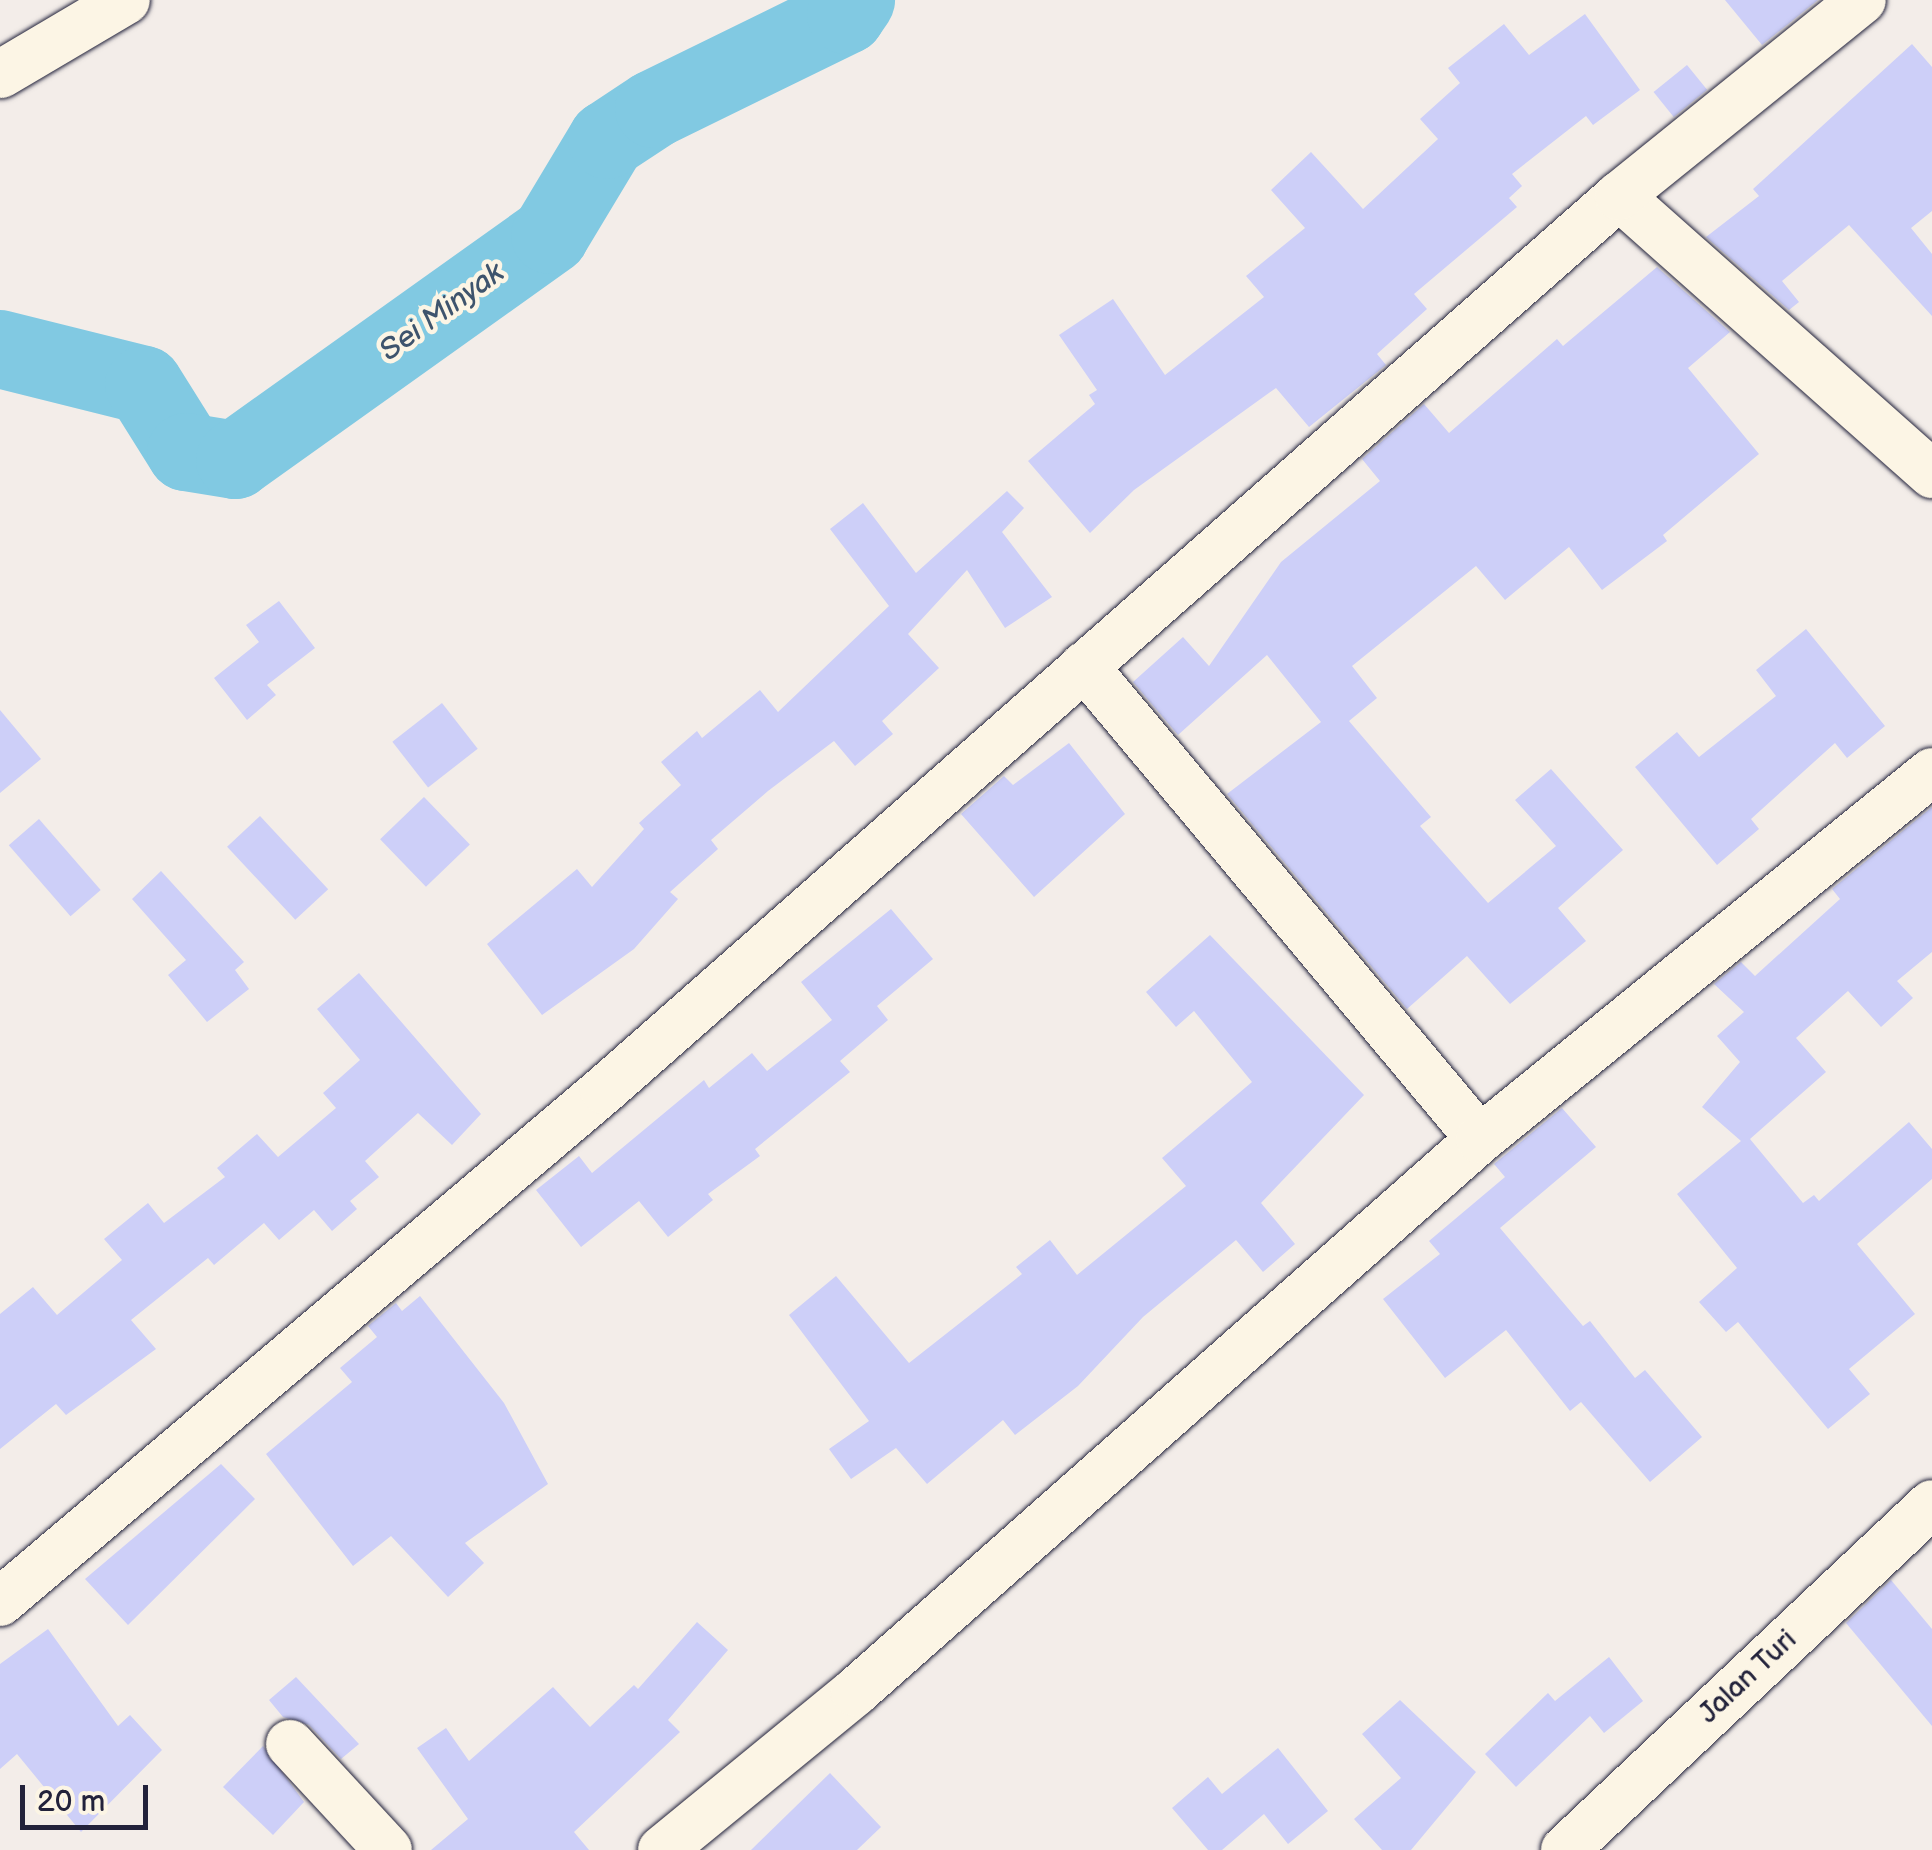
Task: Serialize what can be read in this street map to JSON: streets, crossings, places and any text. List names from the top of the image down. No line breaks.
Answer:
{"streets":{"street":["Jalan Turi"]},"water":["Sei Minyak"],"scale_bar":"20 m"}
